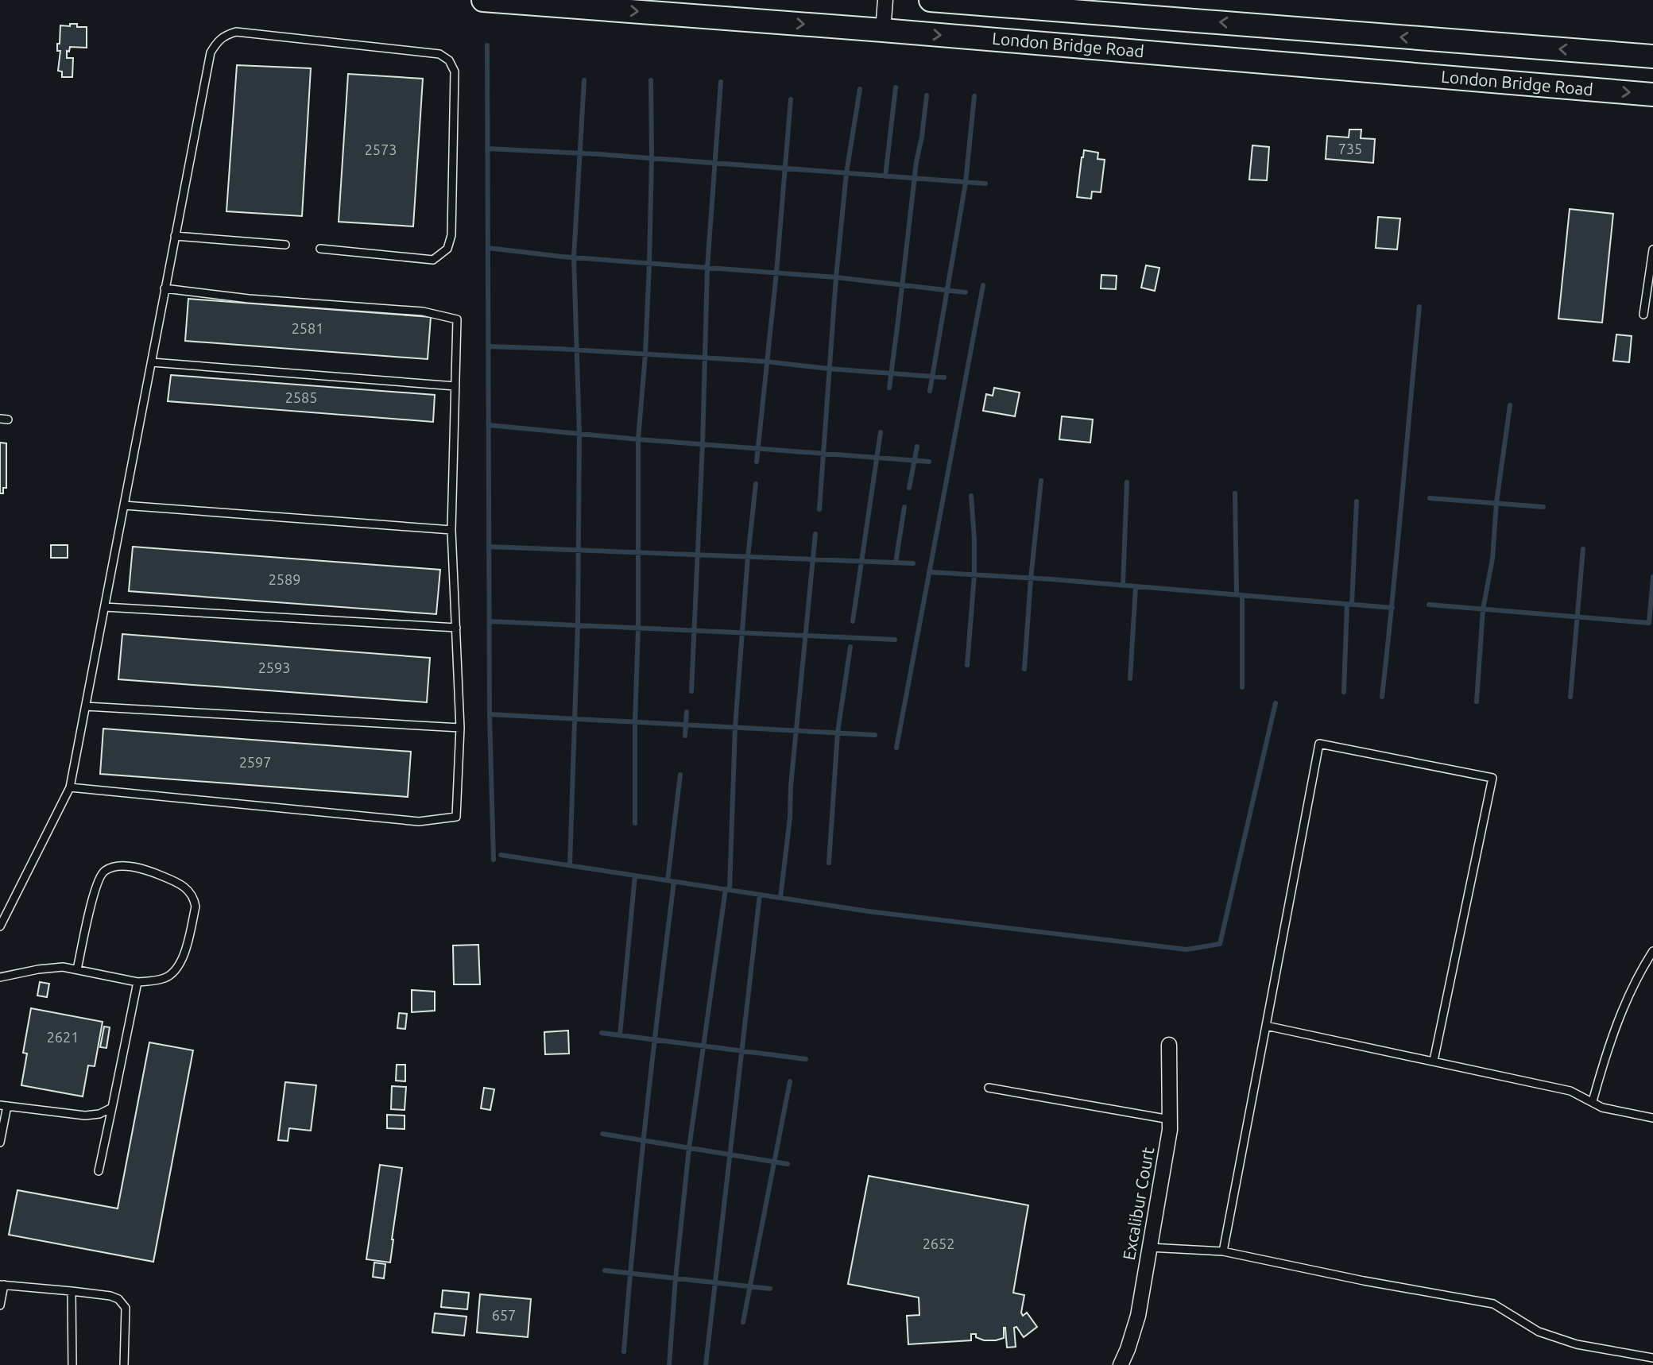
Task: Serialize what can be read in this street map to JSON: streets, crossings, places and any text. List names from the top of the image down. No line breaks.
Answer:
{"streets":{"main road":["London Bridge Road"],"street":["Excalibur Court"]},"house_numbers":["735","2573","2581","2585","2589","2593","2597","2621","2652","657"]}
